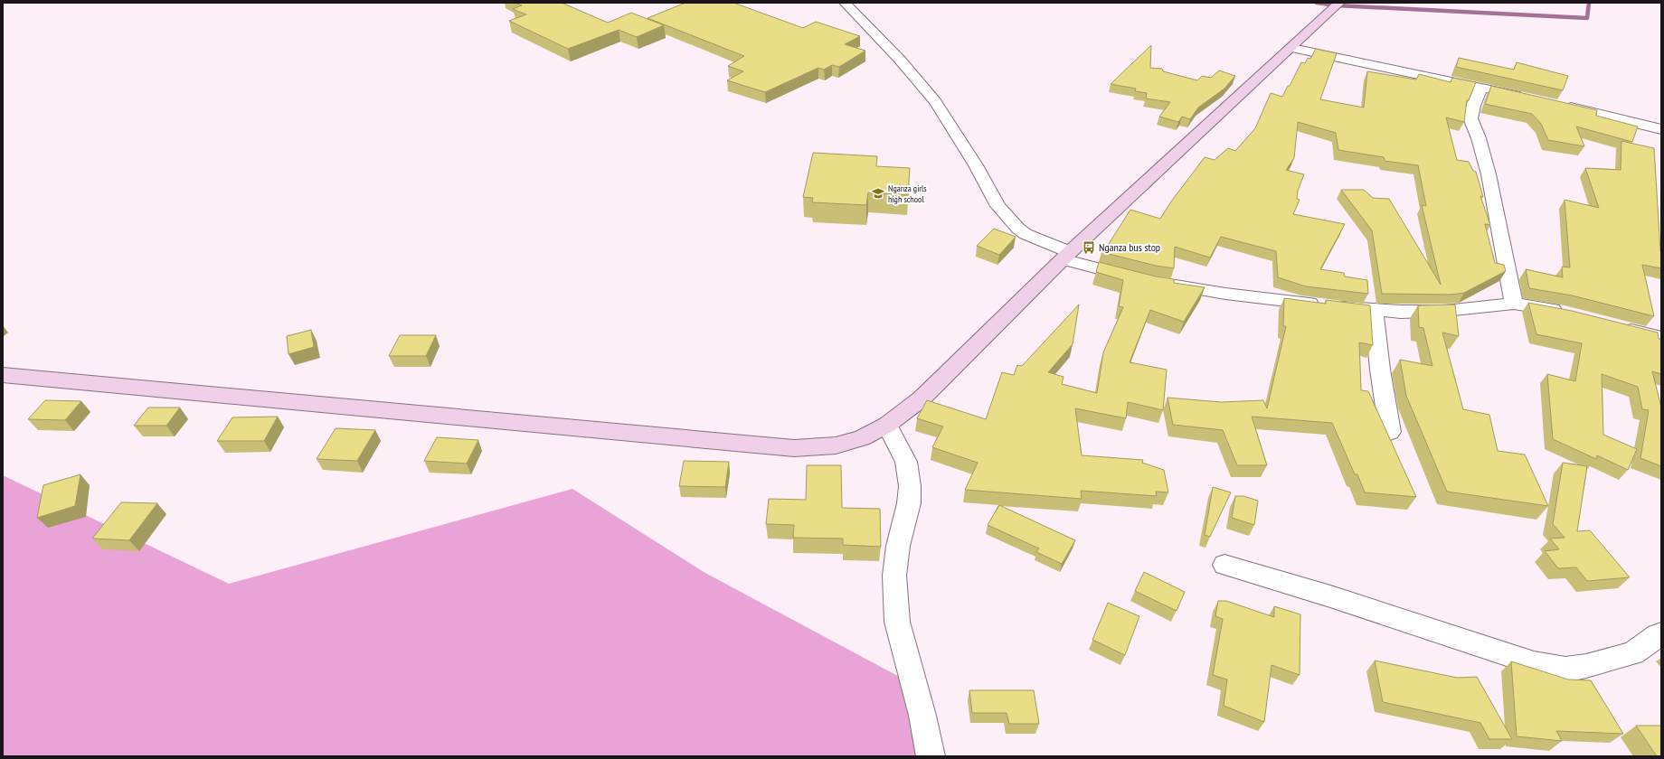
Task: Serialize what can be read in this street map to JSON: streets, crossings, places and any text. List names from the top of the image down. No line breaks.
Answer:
{"places":{"school or university":["Nganza girls high school"],"bus stop":["Nganza bus stop"]}}
